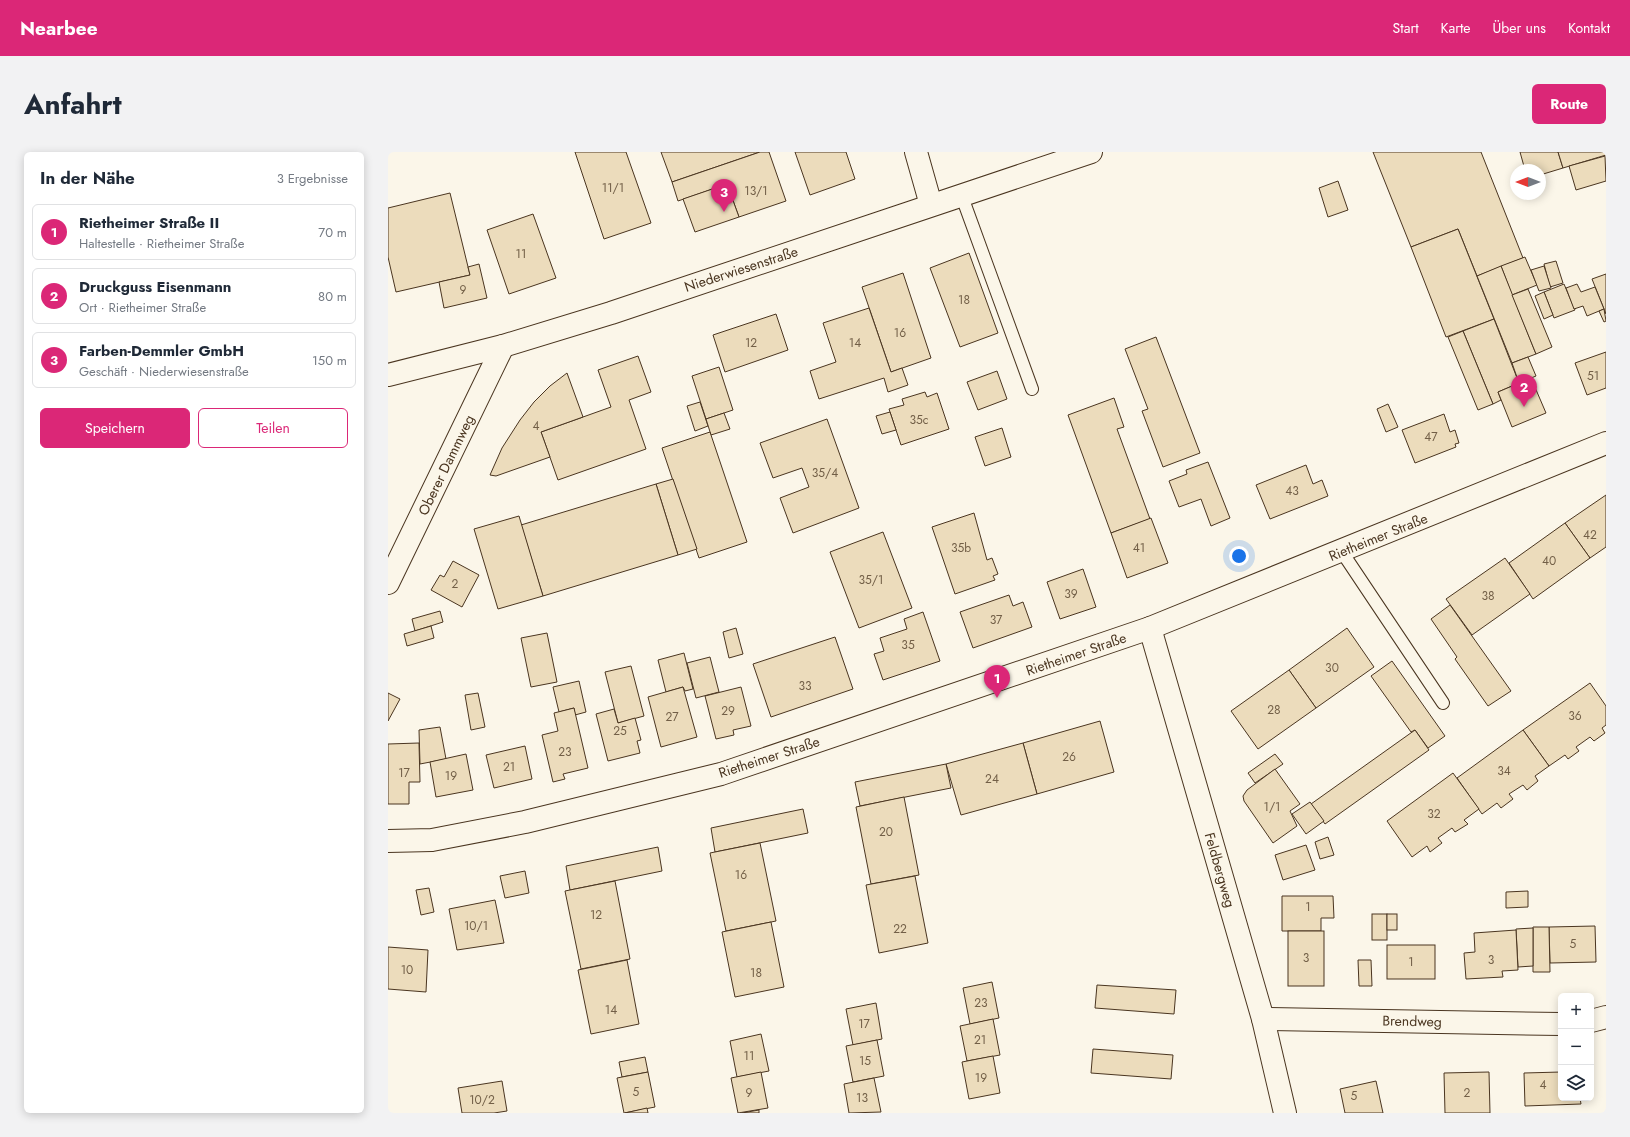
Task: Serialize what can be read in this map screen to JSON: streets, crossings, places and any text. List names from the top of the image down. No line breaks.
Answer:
{"streets":{"street":["Niederwiesenstraße","Oberer Dammweg","Rietheimer Straße","Feldbergweg","Brendweg"]},"crossings":[["Niederwiesenstraße","Oberer Dammweg"],["Rietheimer Straße","Feldbergweg"],["Feldbergweg","Brendweg"]],"house_numbers":["11/1","13/1","11","9","18","16","12","14","51","35c","4","47","35/4","43","42","35b","41","40","35/1","2","39","38","37","35","30","33","28","29","36","27","25","23","26","21","34","17","19","24","1/1","32","20","16","1","12","10/1","22","5","3","3","1","10","18","23","14","17","21","11","15","19","4","5","9","2","5","13","10/2"],"north":"left","page":{"header":"Nearbee","nav":["Start","Karte","Über uns","Kontakt"],"title":"Anfahrt","buttons":["Route",["Speichern","Teilen"]],"heading":["In der Nähe","3 Ergebnisse"],"pins":["3","2","1"],"list":[{"mark":"1","name":"Rietheimer Straße II","note":"Haltestelle · Rietheimer Straße","value":"70 m"},{"mark":"2","name":"Druckguss Eisenmann","note":"Ort · Rietheimer Straße","value":"80 m"},{"mark":"3","name":"Farben-Demmler GmbH","note":"Geschäft · Niederwiesenstraße","value":"150 m"}],"map_buttons":["+","−"]}}
